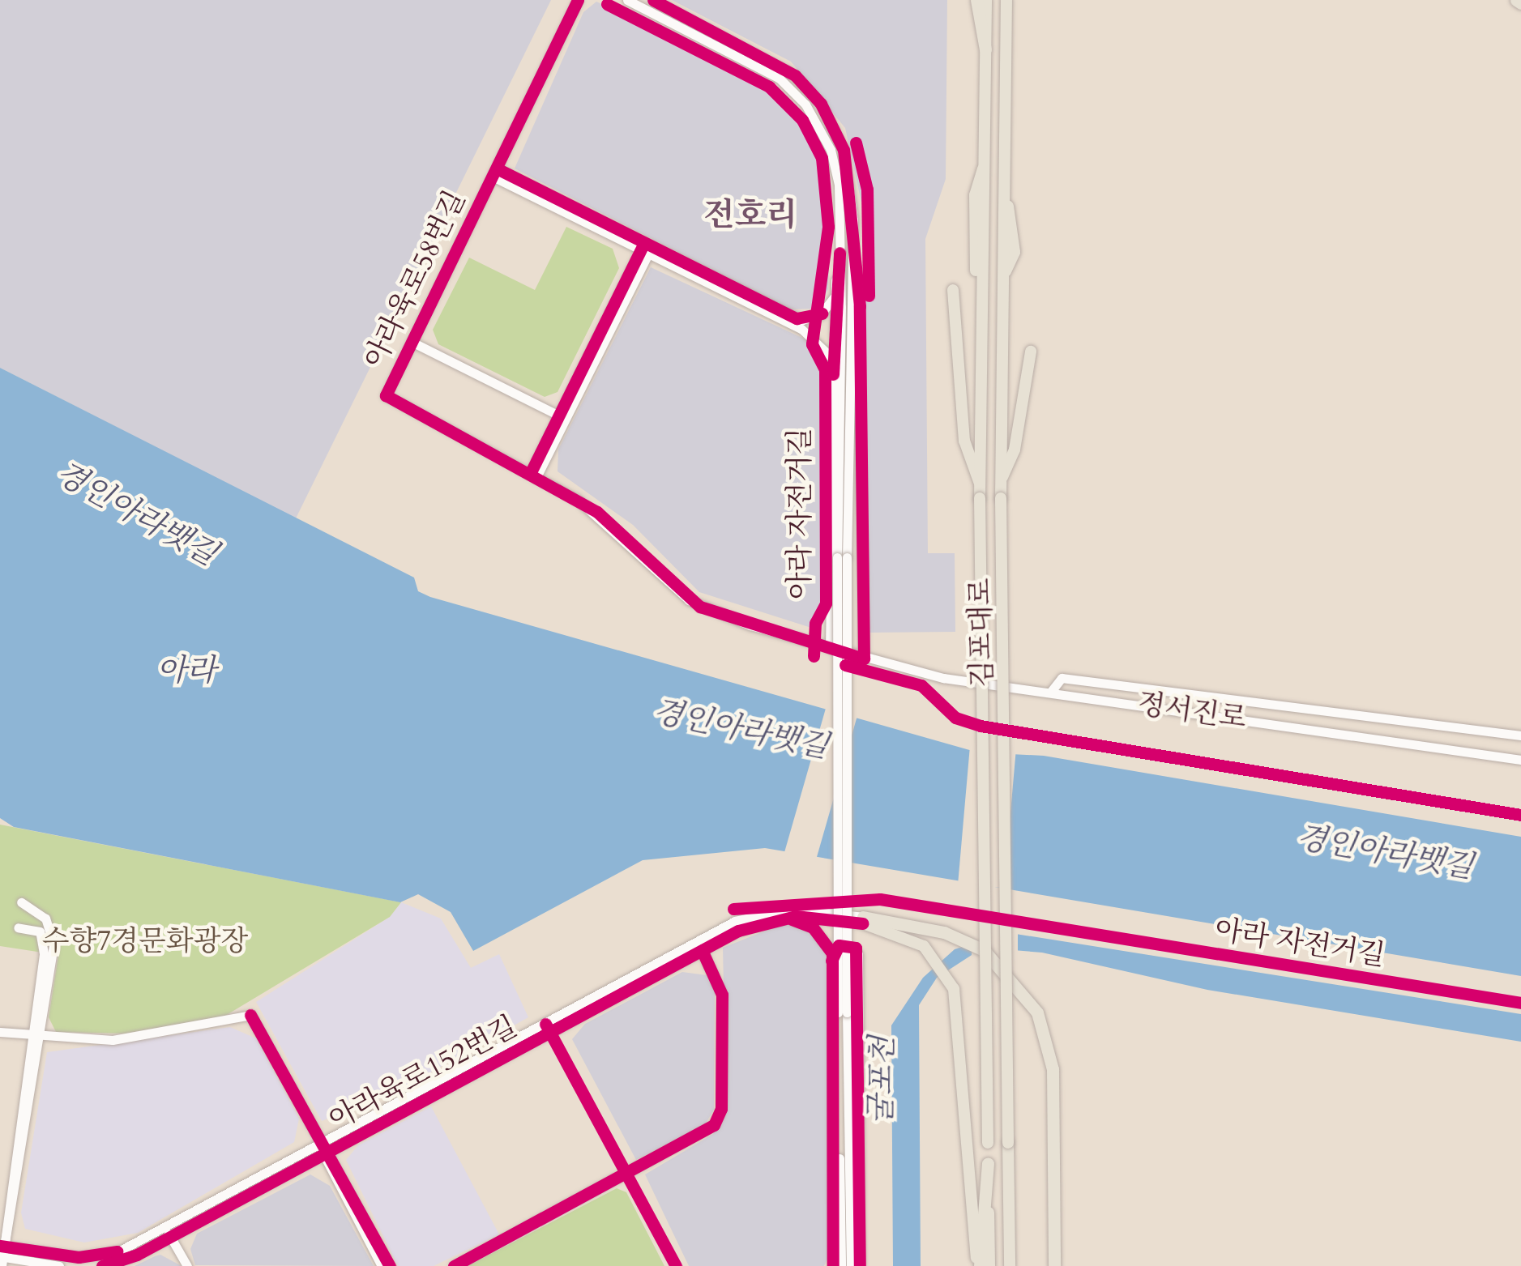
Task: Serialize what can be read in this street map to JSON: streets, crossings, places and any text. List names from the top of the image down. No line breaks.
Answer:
{"streets":{"main road":["김포대로"],"street":["아라육로58번길","정서진로","아라육로152번길"],"cycle path":["아라 자전거길"]},"crossings":[["아라육로58번길","정서진로"]],"districts":["전호리"],"water":["경인아라뱃길","아라","굴포천"],"parks":["수향7경문화광장"]}
